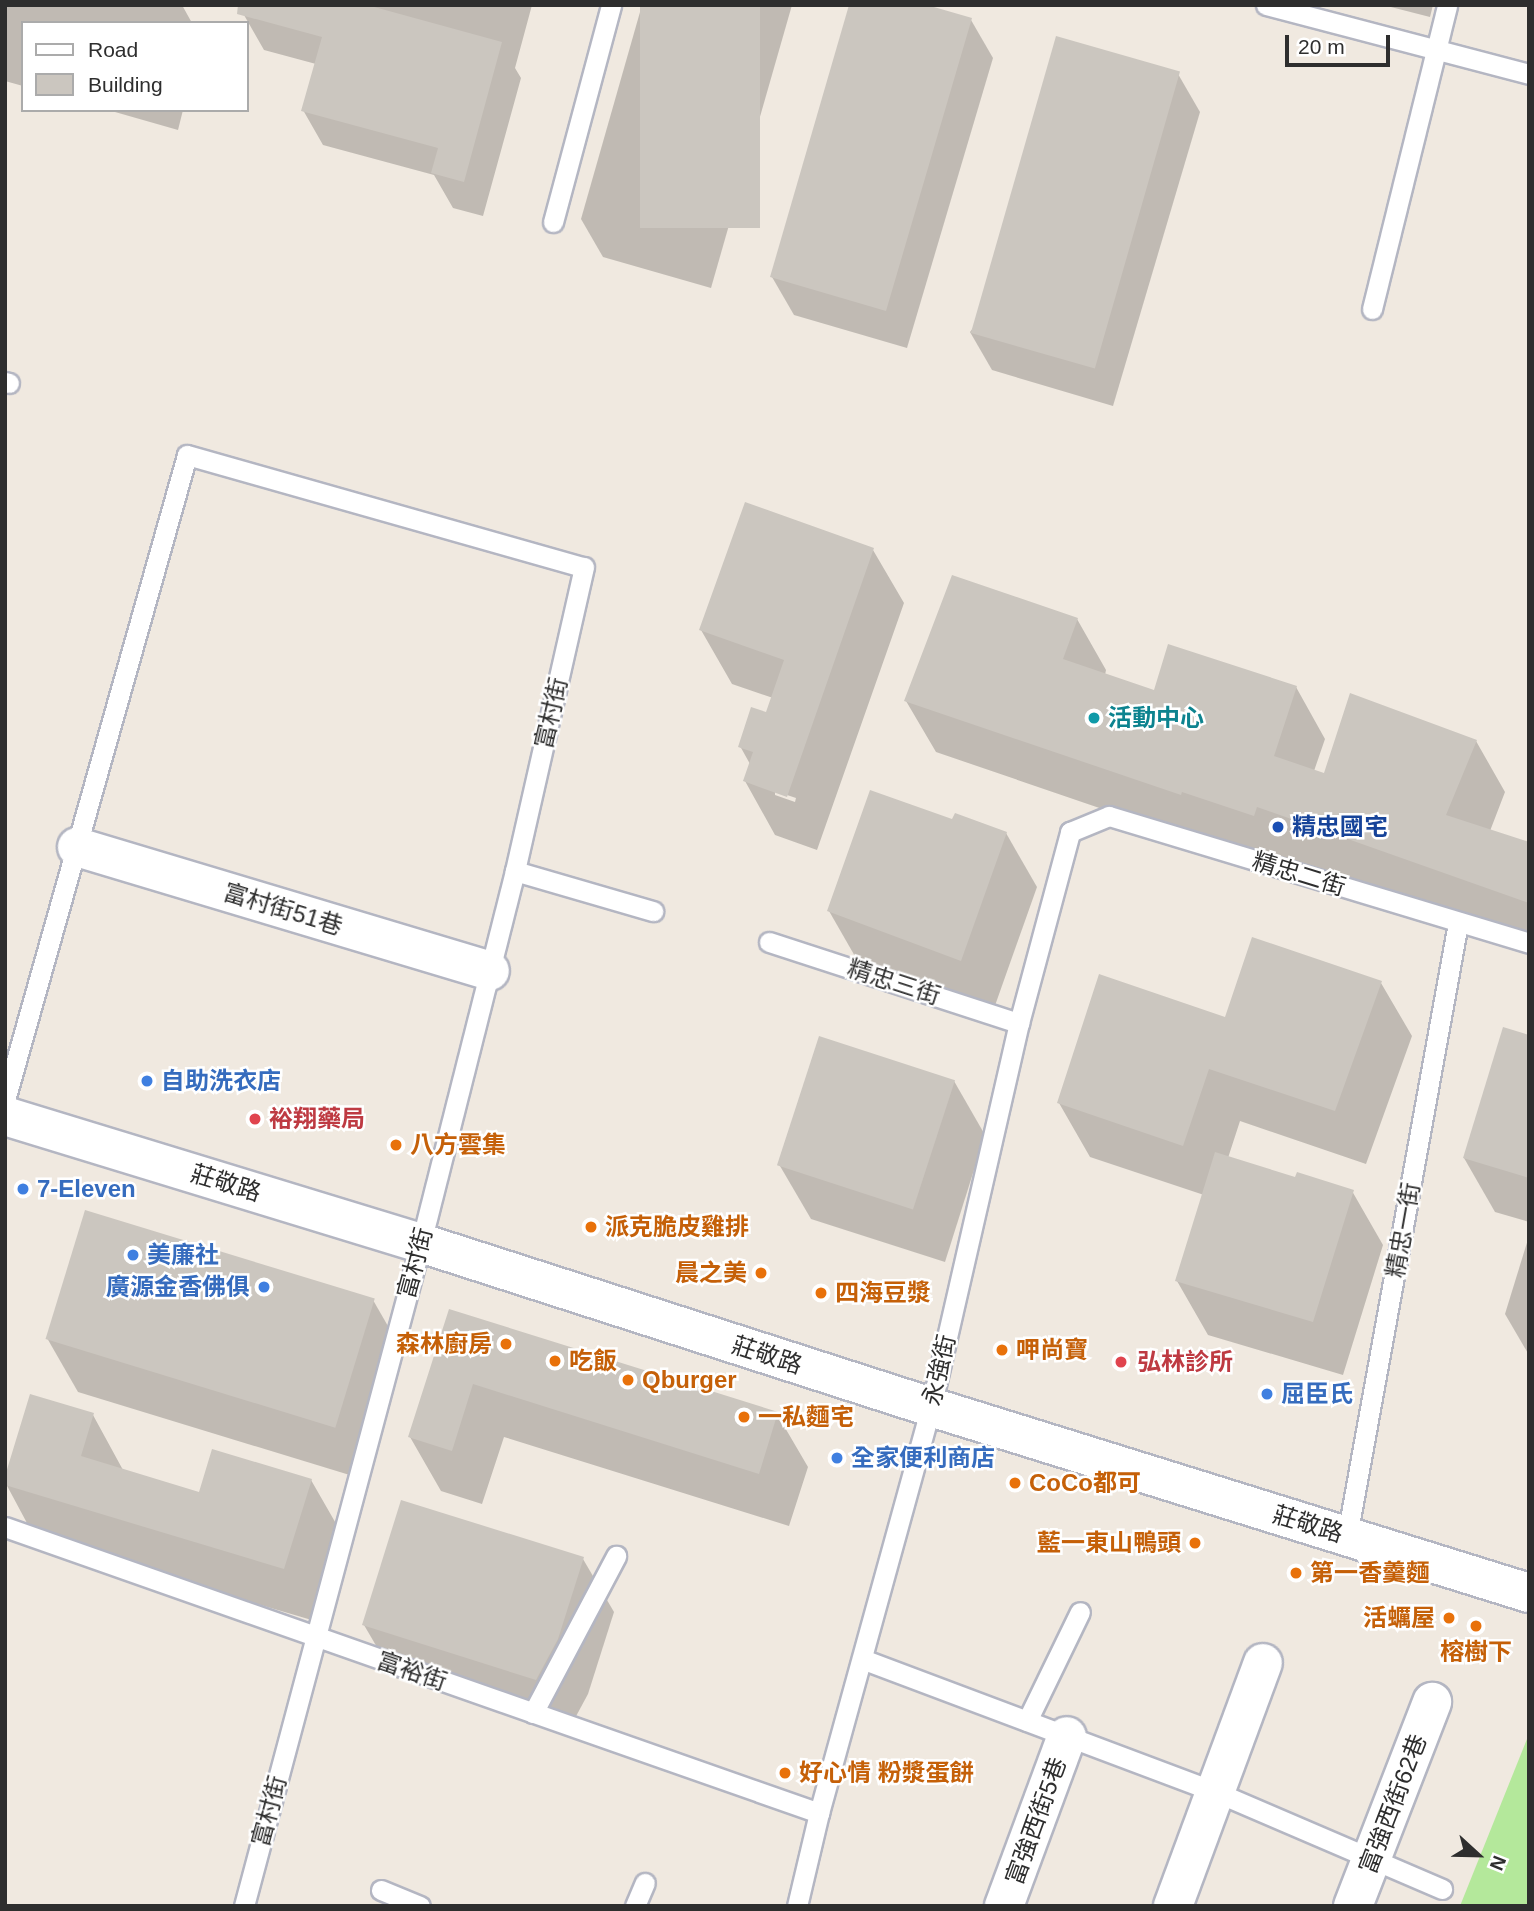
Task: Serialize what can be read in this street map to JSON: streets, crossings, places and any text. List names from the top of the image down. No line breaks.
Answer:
{"streets":{"street":["富村街51巷","莊敬路","富強西街62巷","富強西街5巷"],"lane":["富村街","精忠二街","精忠三街","精忠一街","永強街","富裕街"]},"crossings":[["富村街","富村街51巷"],["富村街","莊敬路"],["富村街","富裕街"],["精忠二街","精忠一街"],["精忠二街","永強街"],["精忠三街","永強街"],["莊敬路","精忠一街"],["莊敬路","永強街"],["永強街","富裕街"]],"places":["活動中心","精忠國宅","自助洗衣店","裕翔藥局","八方雲集","7-Eleven","派克脆皮雞排","美廉社","晨之美","廣源金香佛俱","四海豆漿","森林廚房","呷尚寶","吃飯","弘林診所","Qburger","屈臣氏","一私麵宅","全家便利商店","CoCo都可","藍一東山鴨頭","第一香羹麵","活蠣屋","榕樹下","好心情 粉漿蛋餅"],"legend":["Road","Building"],"scale_bar":"20 m","north":"right"}
